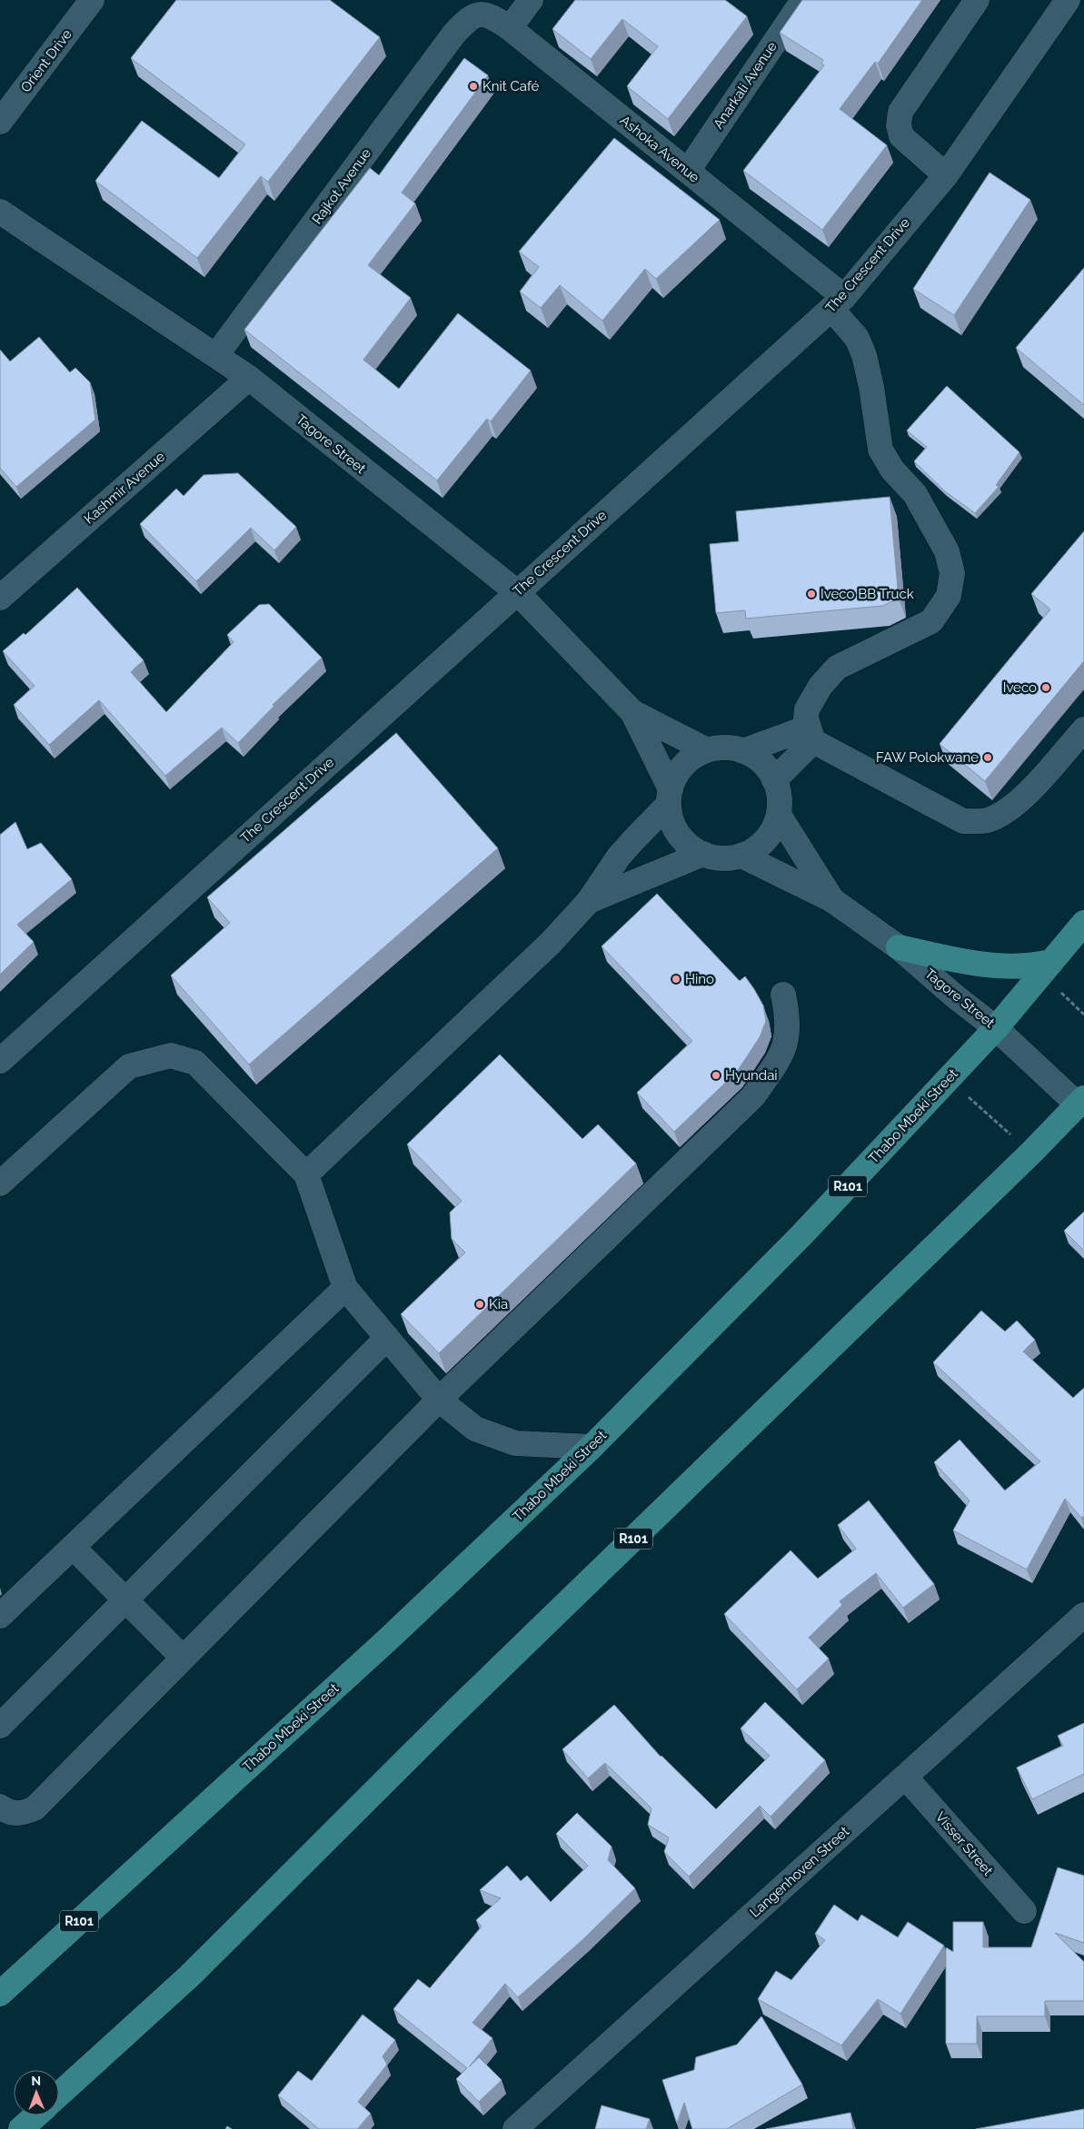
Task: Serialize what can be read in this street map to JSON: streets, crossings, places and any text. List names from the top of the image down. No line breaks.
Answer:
{"streets":{"main road":["Thabo Mbeki Street","R101"],"street":["Orient Drive","Anarkali Avenue","Ashoka Avenue","Rajkot Avenue","The Crescent Drive","Tagore Street","Kashmir Avenue","Visser Street","Langenhoven Street"]},"crossings":[["Anarkali Avenue","Ashoka Avenue"],["Ashoka Avenue","Rajkot Avenue"],["Ashoka Avenue","The Crescent Drive"],["Rajkot Avenue","Tagore Street"],["The Crescent Drive","Tagore Street"],["Tagore Street","Kashmir Avenue"],["Tagore Street","Thabo Mbeki Street"],["Tagore Street","R101"],["Visser Street","Langenhoven Street"]],"places":["Knit Café","Iveco BB Truck","Iveco","FAW Polokwane","Hino","Hyundai","Kia"],"north":"top"}
